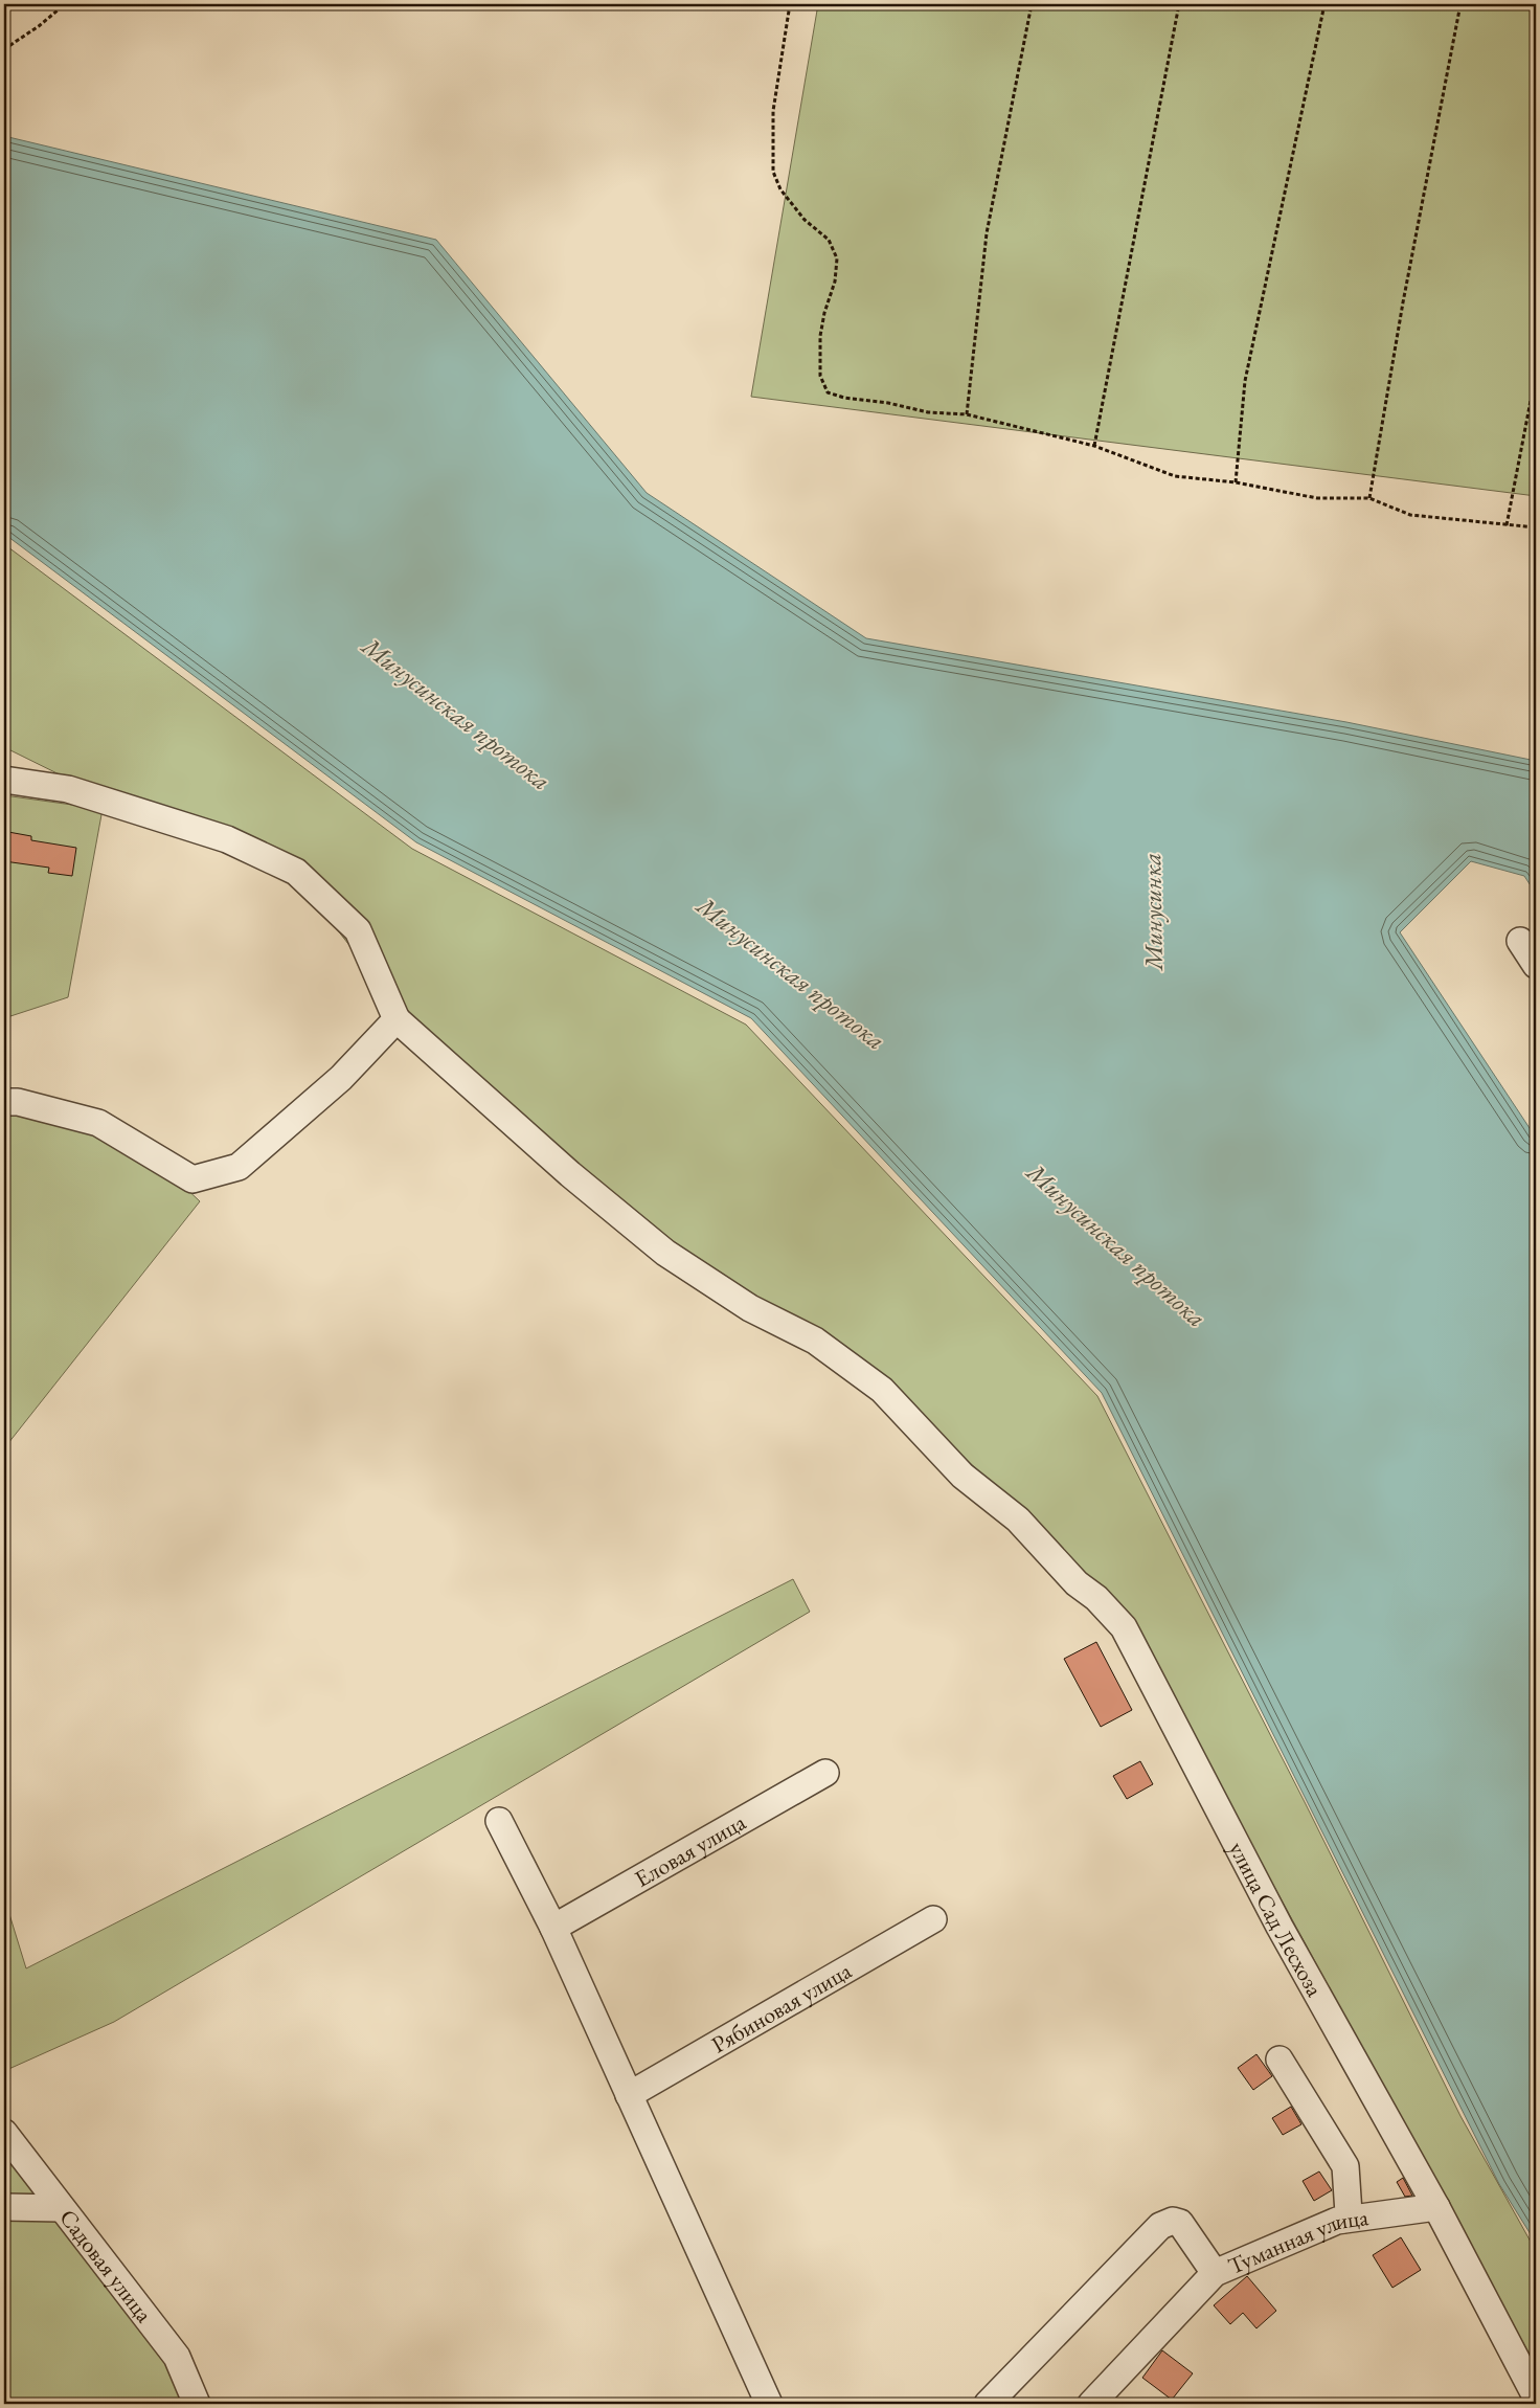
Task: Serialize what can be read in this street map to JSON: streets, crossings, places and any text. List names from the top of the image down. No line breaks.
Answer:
{"streets":{"street":["Еловая улица","улица Сад Лесхоза","Рябиновая улица","Туманная улица","Садовая улица"]},"crossings":[["улица Сад Лесхоза","Туманная улица"]],"water":["Минусинская протока","Минусинка"]}
